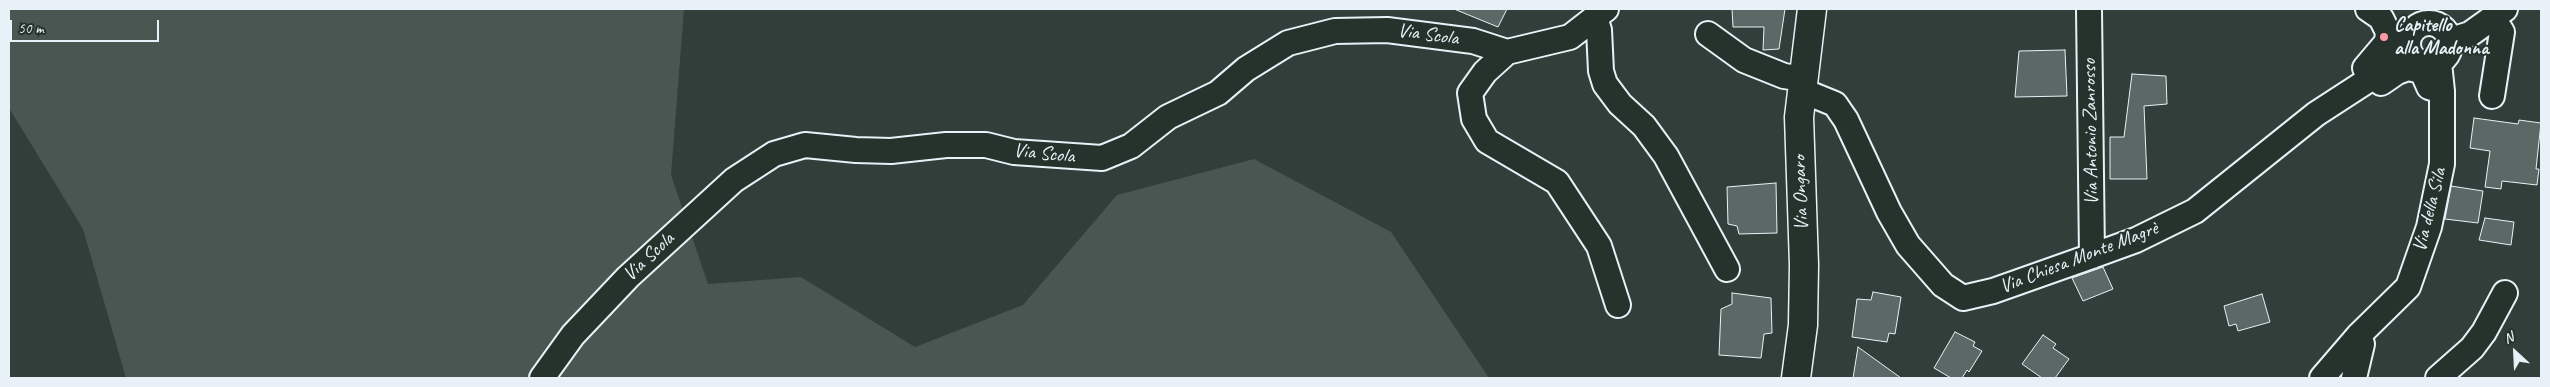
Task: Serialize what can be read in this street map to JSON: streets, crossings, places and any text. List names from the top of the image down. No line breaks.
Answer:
{"streets":{"main road":["Via Ongaro"],"street":["Via Scola","Via Antonio Zanrosso","Via della Sila","Via Chiesa Monte Magrè"]},"crossings":[["Via Antonio Zanrosso","Via Chiesa Monte Magrè"],["Via Ongaro","Via Chiesa Monte Magrè"],["Via della Sila","Via Chiesa Monte Magrè"]],"places":["Capitello alla Madonna"],"scale_bar":"50 m","north":"top left"}
